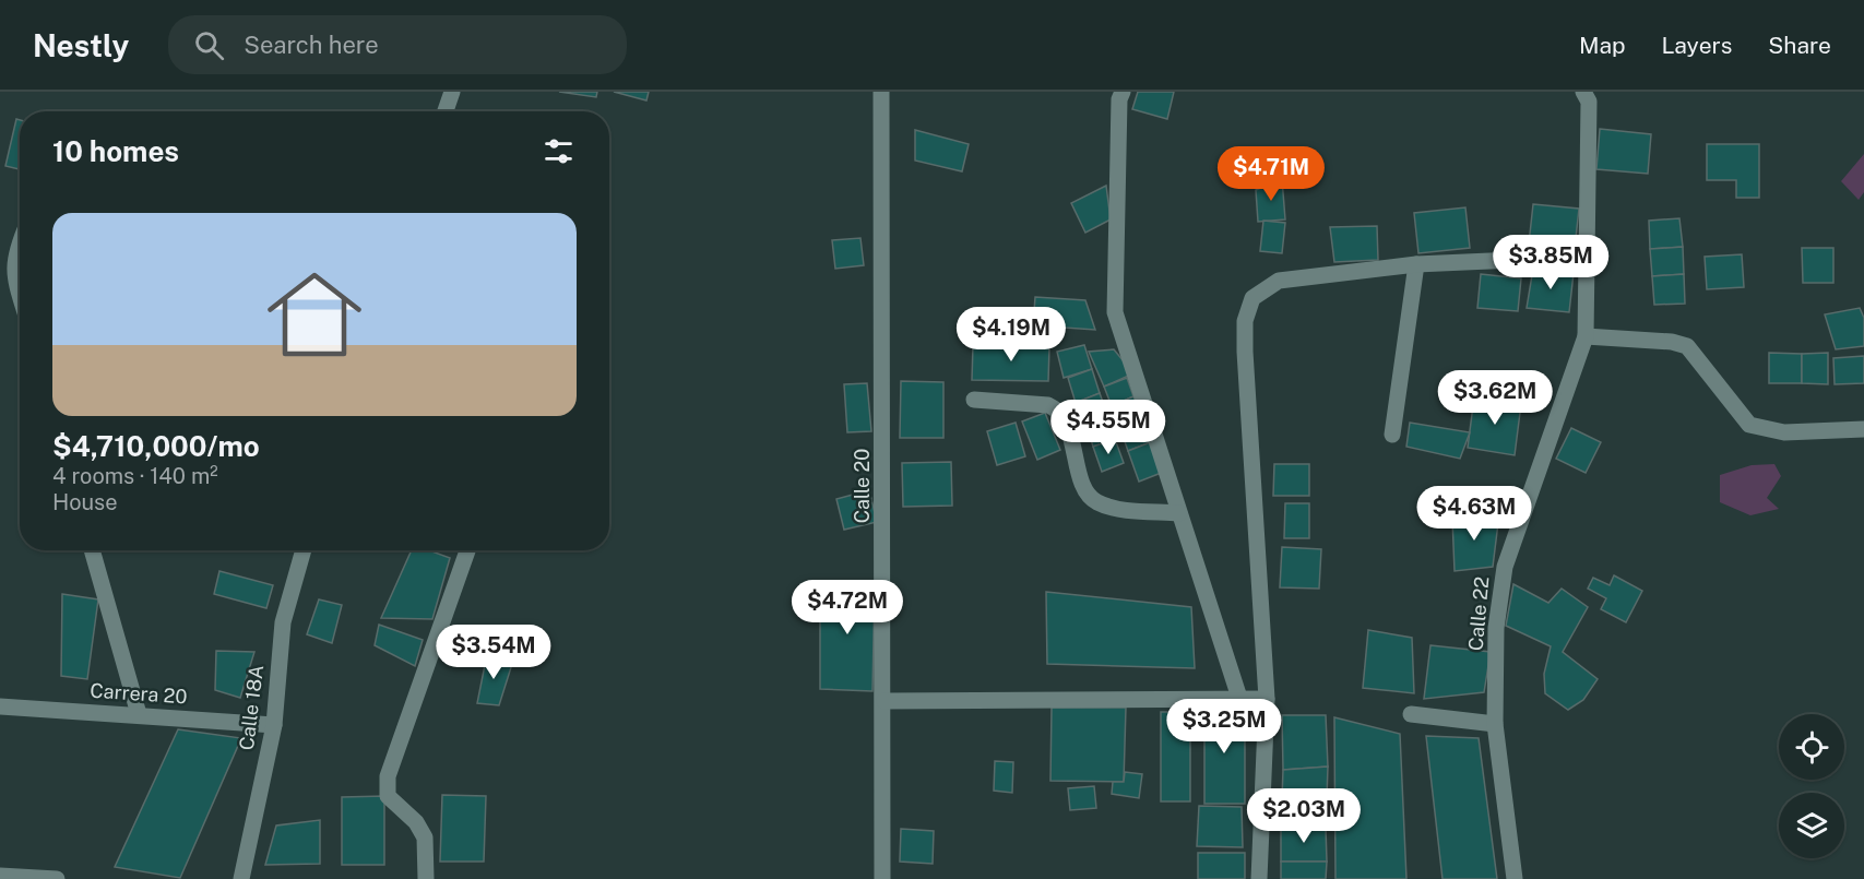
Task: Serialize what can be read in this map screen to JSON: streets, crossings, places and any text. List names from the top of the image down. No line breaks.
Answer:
{"streets":{"street":["Calle 20","Calle 22","Carrera 20","Calle 18A"]},"crossings":[["Carrera 20","Calle 18A"]],"page":{"header":"Nestly","search":"Search here","nav":["Map","Layers","Share"],"heading":"10 homes","price":["$4.71M","$3.85M","$4.19M","$3.62M","$4.55M","$4.63M","$4.72M","$3.54M","$3.25M","$2.03M"],"list":[{"name":"$4,710,000/mo","note":"4 rooms · 140 m² · House"}]}}
